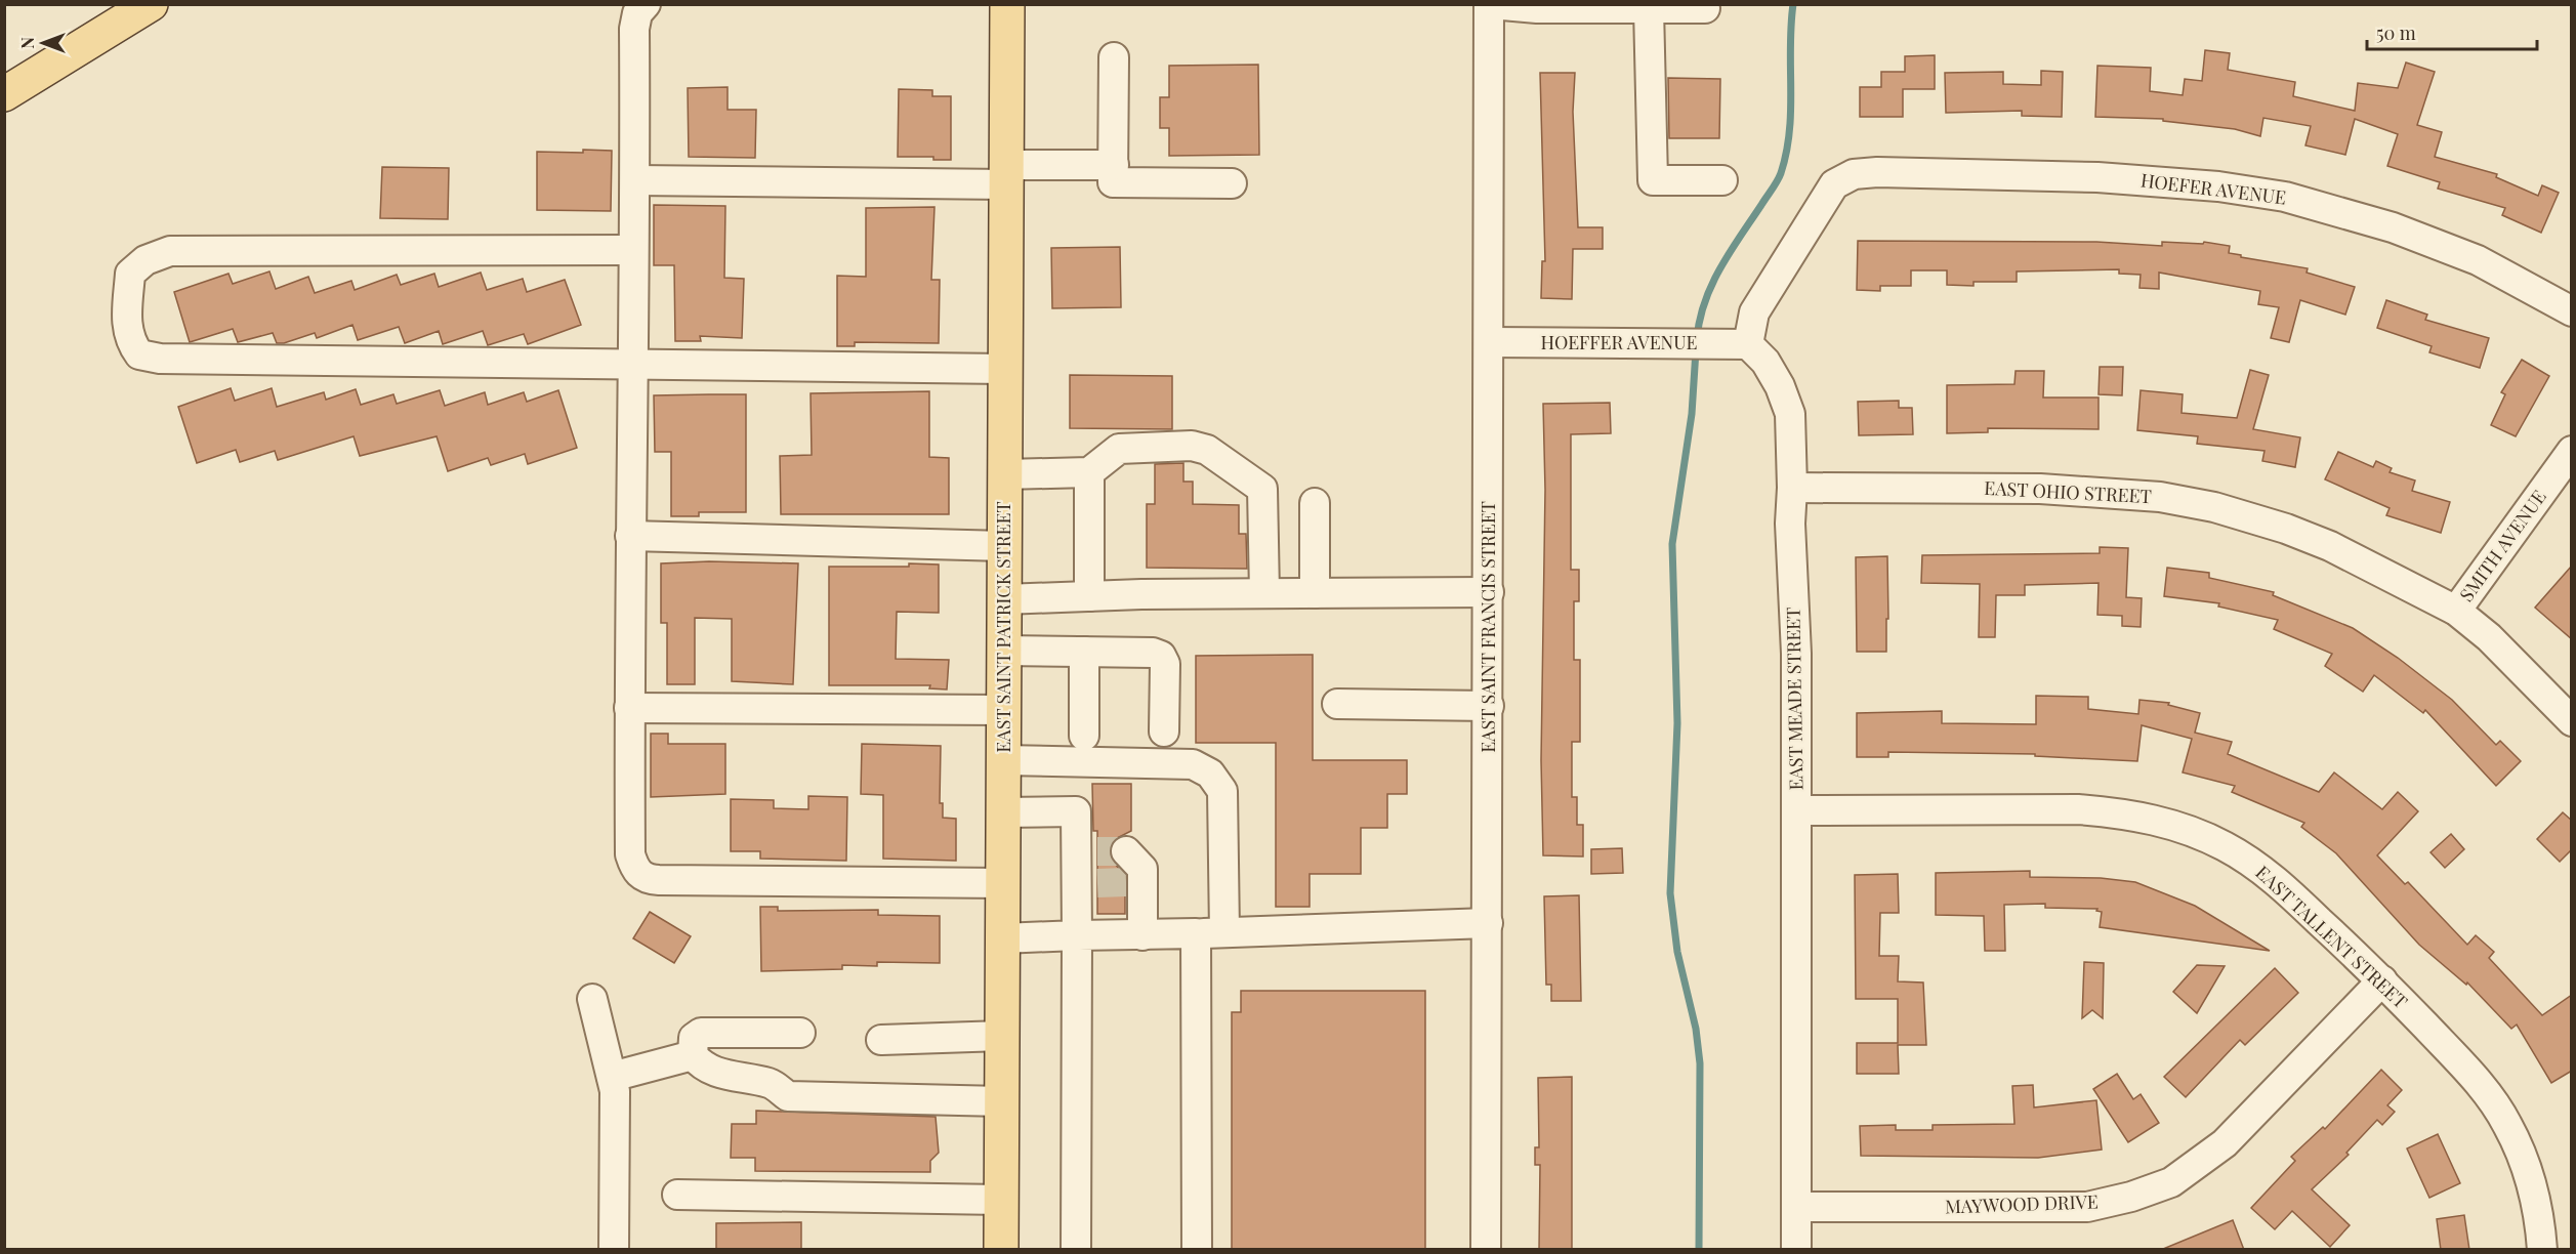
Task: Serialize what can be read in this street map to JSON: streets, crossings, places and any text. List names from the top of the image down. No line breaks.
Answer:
{"streets":{"main road":["EAST SAINT PATRICK STREET"],"street":["HOEFER AVENUE","HOEFFER AVENUE","EAST OHIO STREET","SMITH AVENUE","EAST SAINT FRANCIS STREET","EAST MEADE STREET","EAST TALLENT STREET","MAYWOOD DRIVE"]},"crossings":[["HOEFER AVENUE","HOEFFER AVENUE"],["HOEFER AVENUE","EAST MEADE STREET"],["HOEFFER AVENUE","EAST SAINT FRANCIS STREET"],["HOEFFER AVENUE","EAST MEADE STREET"],["EAST OHIO STREET","SMITH AVENUE"],["EAST OHIO STREET","EAST MEADE STREET"],["EAST MEADE STREET","EAST TALLENT STREET"],["EAST MEADE STREET","MAYWOOD DRIVE"],["EAST TALLENT STREET","MAYWOOD DRIVE"]],"scale_bar":"50 m","north":"left"}
